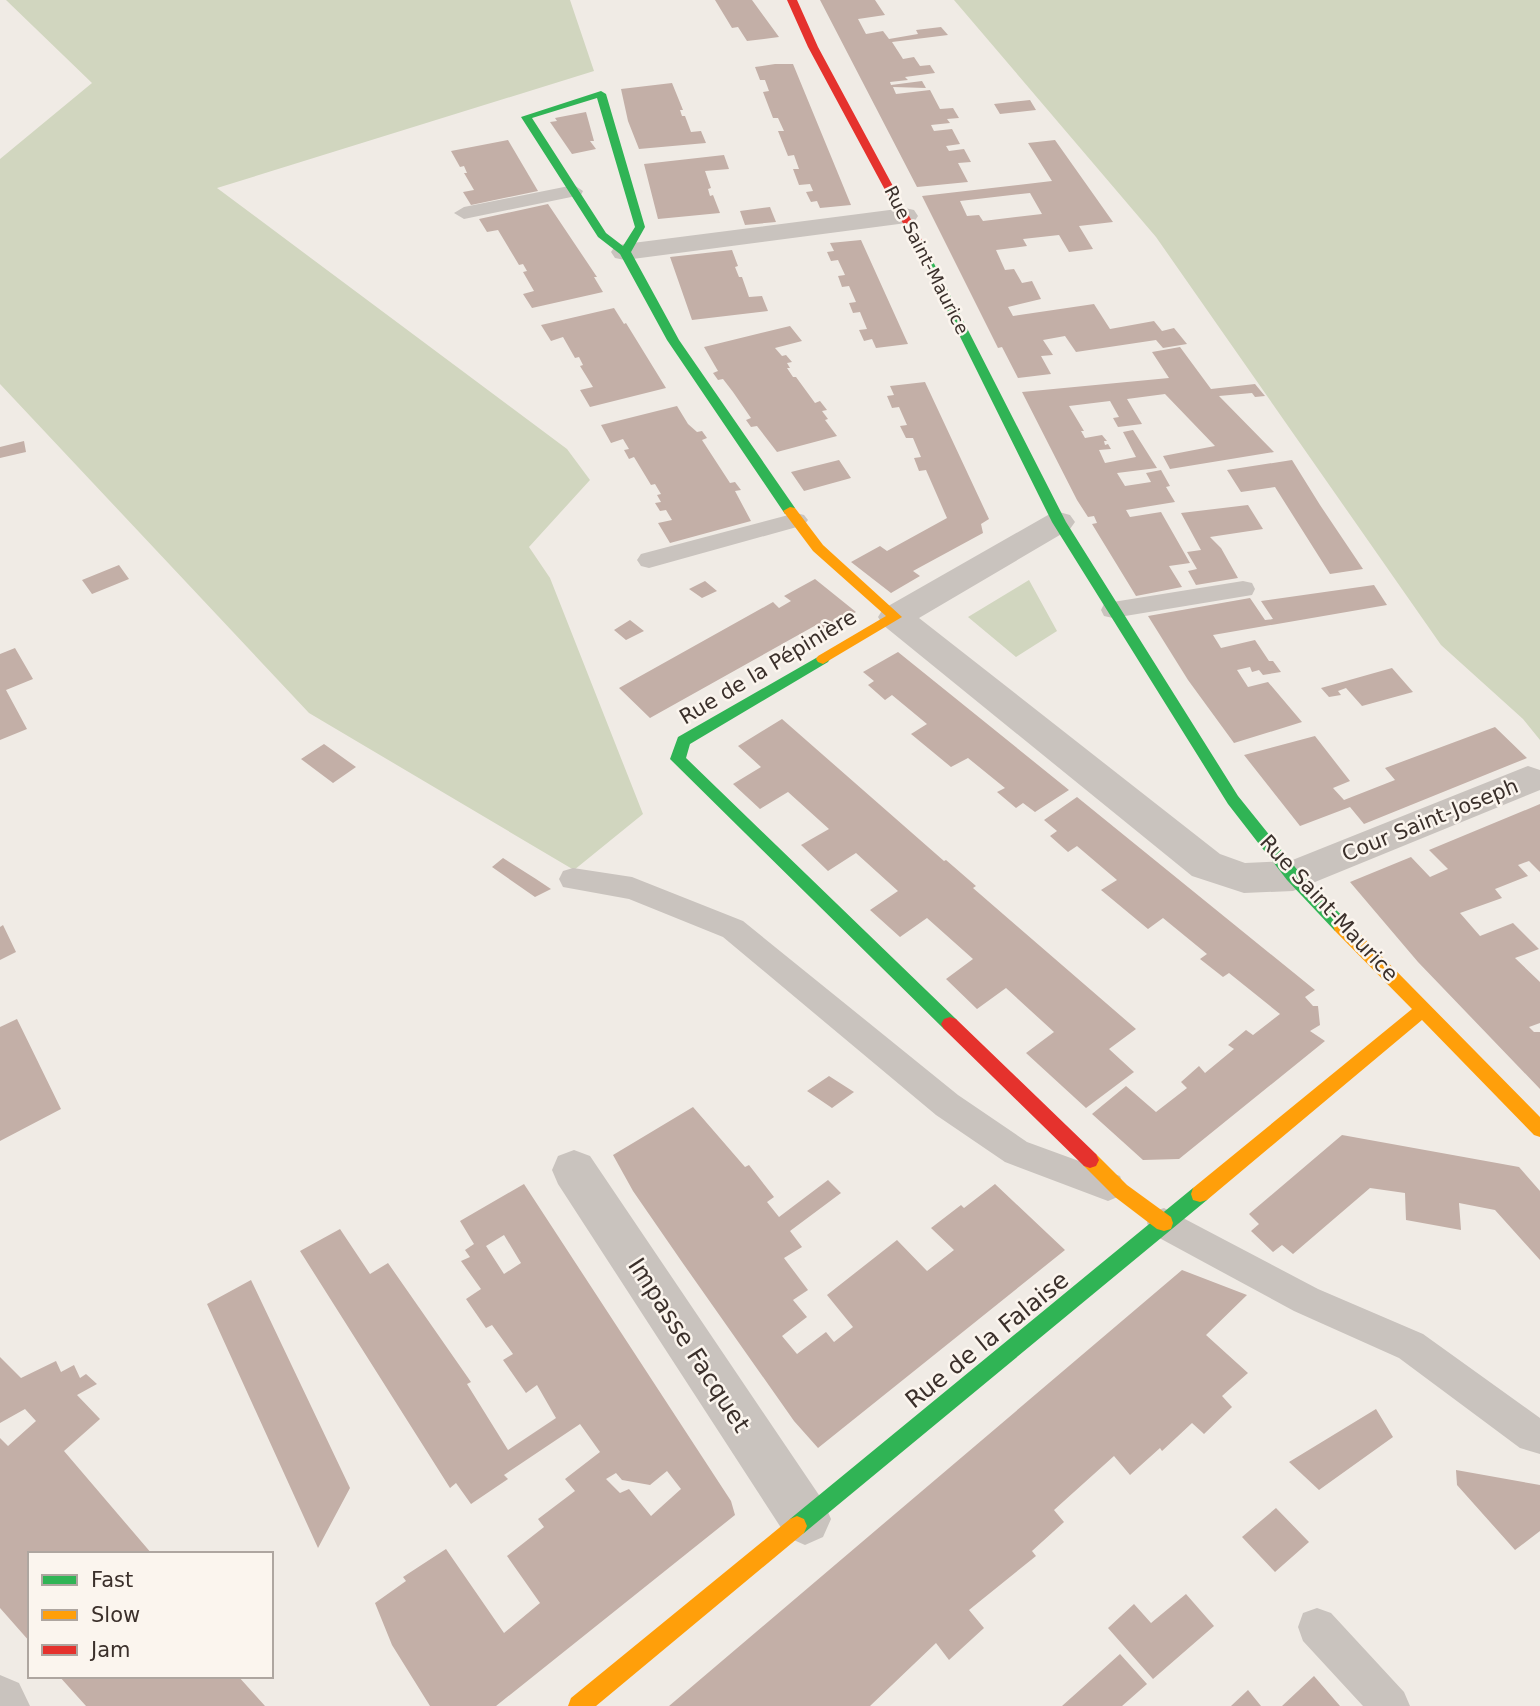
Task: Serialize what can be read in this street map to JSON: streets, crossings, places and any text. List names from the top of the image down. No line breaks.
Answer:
{"streets":{"street":["Rue Saint-Maurice","Rue de la Pépinière","Cour Saint-Joseph","Rue de la Falaise","Impasse Facquet"]},"crossings":[["Rue Saint-Maurice","Cour Saint-Joseph"],["Rue Saint-Maurice","Rue de la Falaise"],["Rue de la Pépinière","Cour Saint-Joseph"],["Rue de la Pépinière","Rue de la Falaise"],["Rue de la Falaise","Impasse Facquet"]],"legend":["Fast","Slow","Jam"]}
